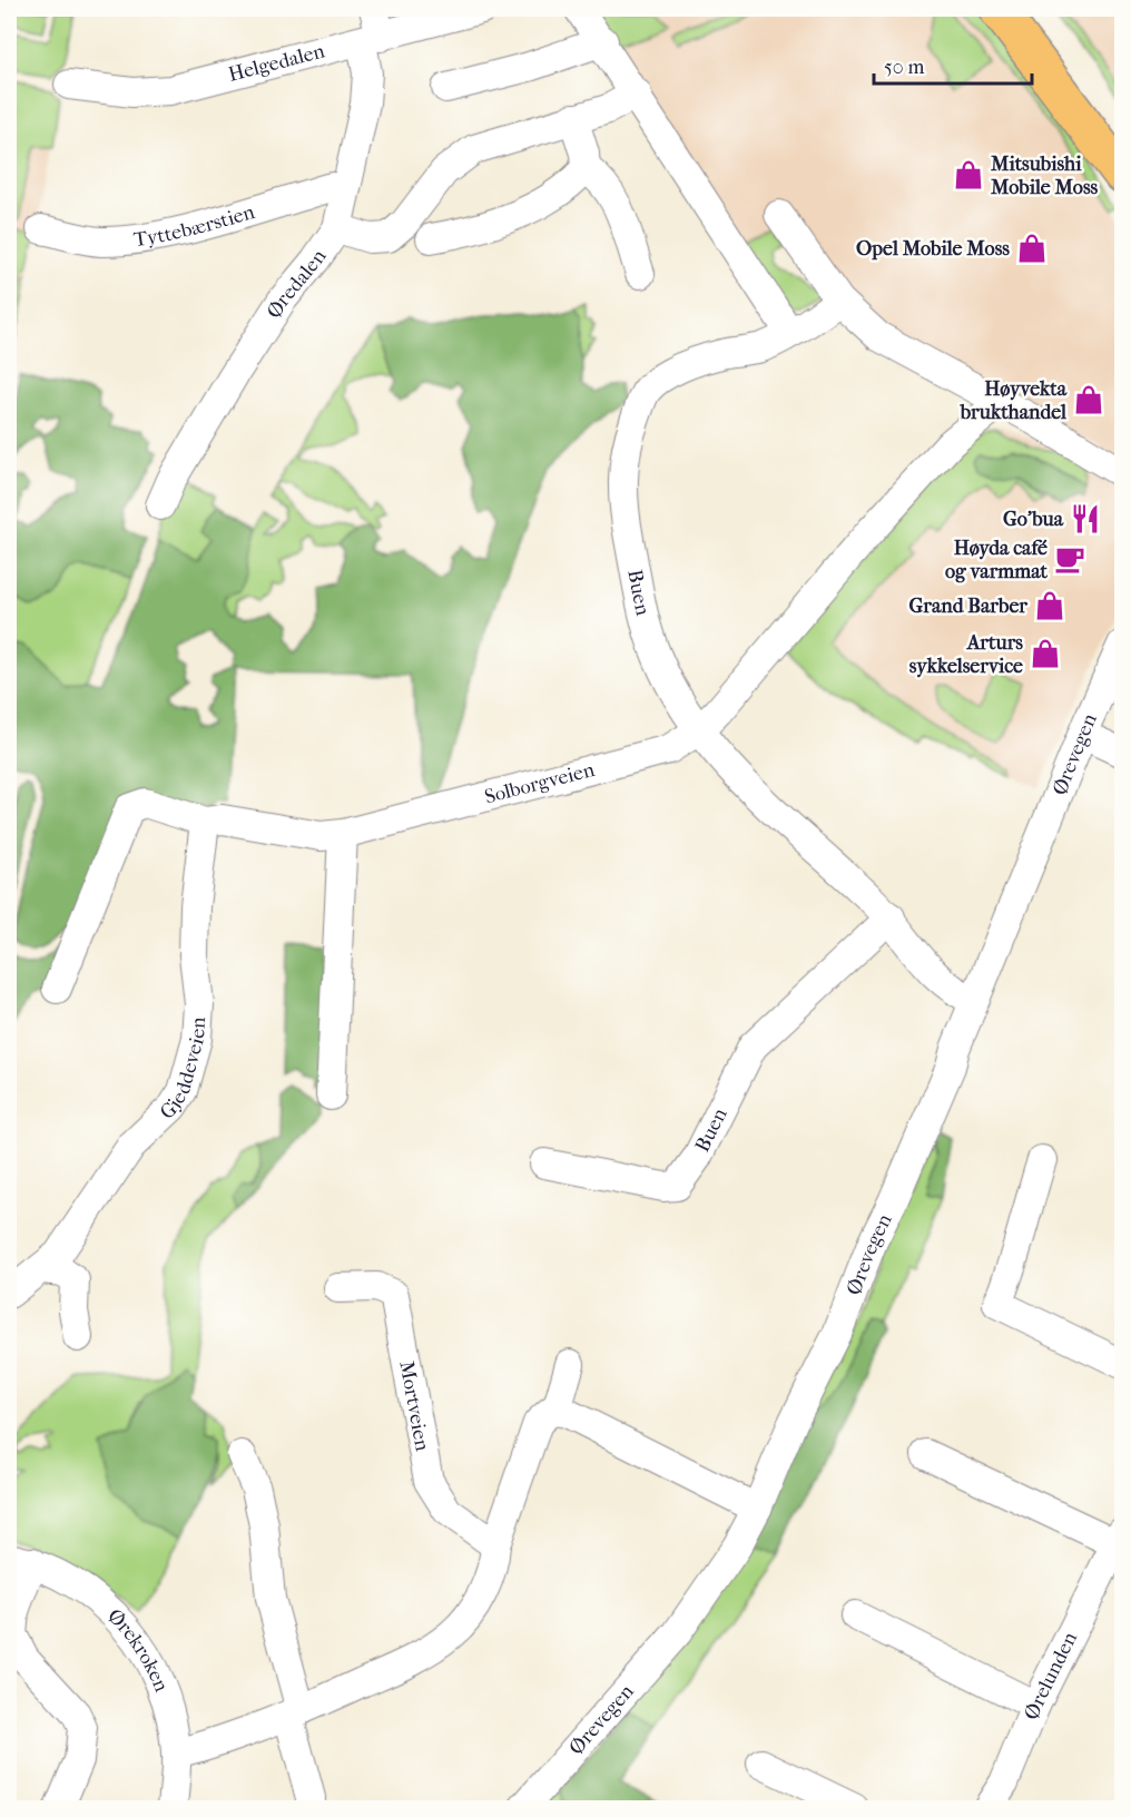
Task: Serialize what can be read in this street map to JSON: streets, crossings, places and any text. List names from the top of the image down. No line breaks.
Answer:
{"streets":{"street":["Helgedalen","Tyttebærstien","Øredalen","Buen","Ørevegen","Solborgveien","Gjeddeveien","Mortveien","Ørekroken","Ørelunden"]},"crossings":[["Helgedalen","Øredalen"],["Tyttebærstien","Øredalen"],["Buen","Ørevegen"],["Buen","Solborgveien"],["Solborgveien","Gjeddeveien"]],"places":{"shop":["Mitsubishi Mobile Moss","Opel Mobile Moss","Høyvekta brukthandel","Grand Barber","Arturs sykkelservice"],"restaurant":["Go'bua"],"cafe":["Høyda café og varmmat"]},"scale_bar":"50 m"}
